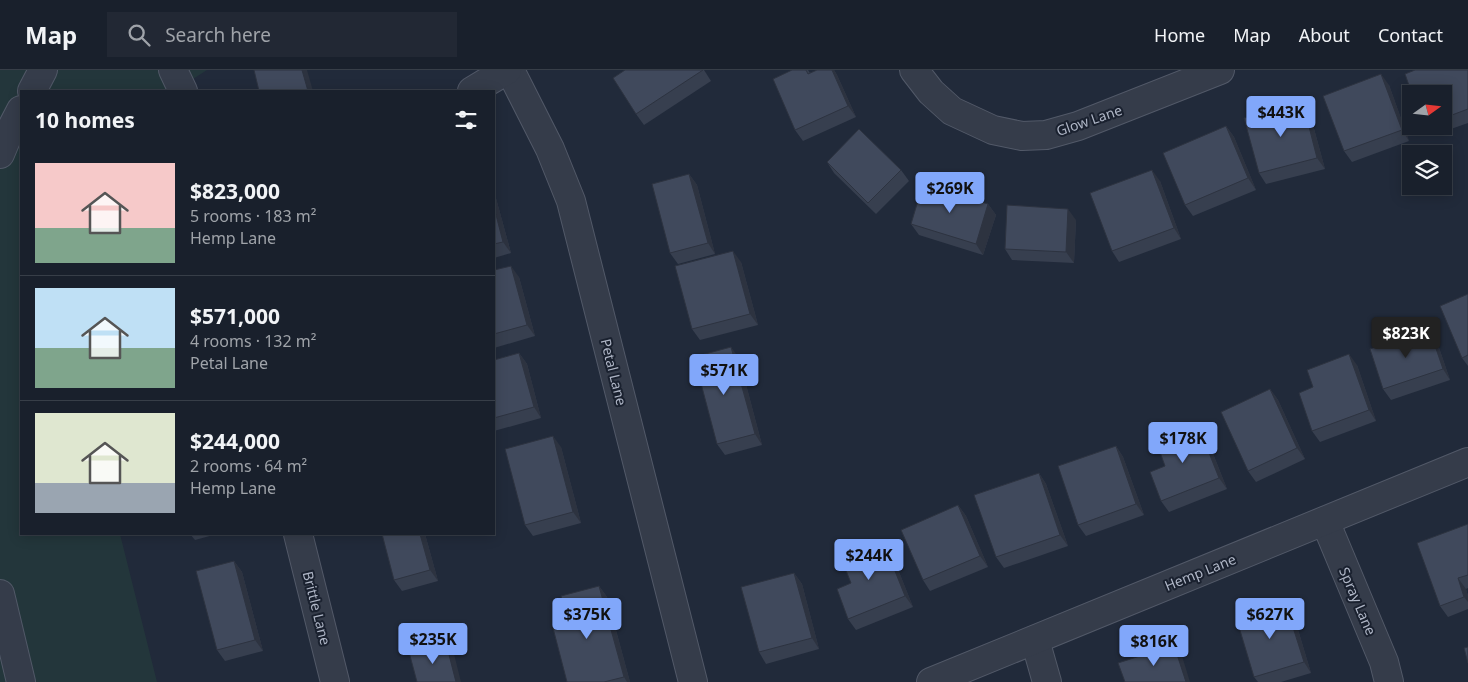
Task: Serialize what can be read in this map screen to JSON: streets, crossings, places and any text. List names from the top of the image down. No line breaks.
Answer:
{"streets":{"street":["Glow Lane","Petal Lane","Hemp Lane","Spray Lane","Brittle Lane"]},"crossings":[["Hemp Lane","Spray Lane"]],"north":"right","page":{"header":"Map","search":"Search here","nav":["Home","Map","About","Contact"],"heading":"10 homes","price":["$443K","$269K","$823K","$571K","$178K","$244K","$375K","$627K","$235K","$816K"],"list":[{"name":"$823,000","note":"5 rooms · 183 m² · Hemp Lane"},{"name":"$571,000","note":"4 rooms · 132 m² · Petal Lane"},{"name":"$244,000","note":"2 rooms · 64 m² · Hemp Lane"}]}}
